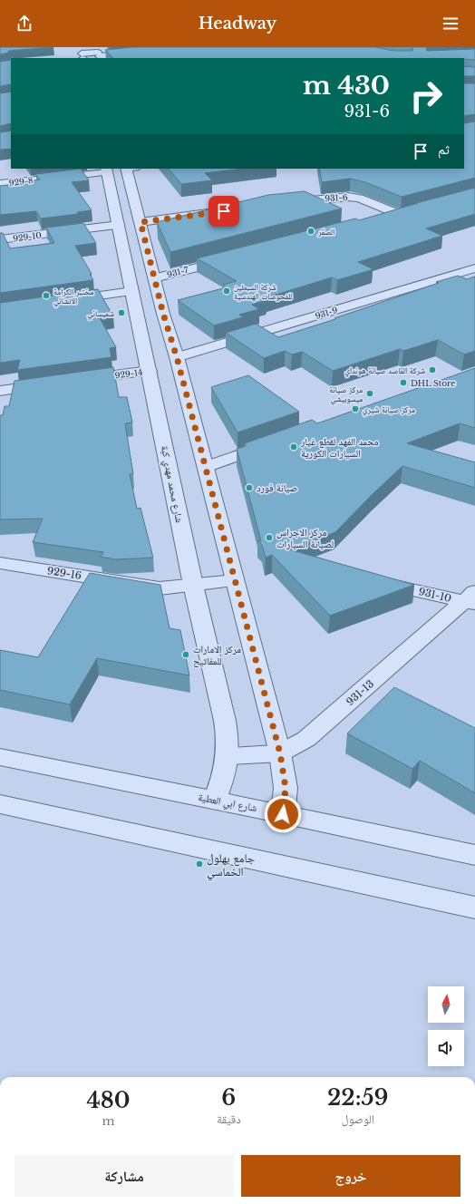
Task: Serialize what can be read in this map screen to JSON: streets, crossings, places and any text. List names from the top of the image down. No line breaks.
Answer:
{"streets":{"street":["929-8","931-6","929-10","931-7","931-9","929-14","شارع محمد مهدي كبة","929-16","931-10","931-13","شارع ابي العطية"]},"crossings":[["929-8","شارع محمد مهدي كبة"],["929-10","شارع محمد مهدي كبة"],["929-14","شارع محمد مهدي كبة"],["شارع محمد مهدي كبة","929-16"],["شارع محمد مهدي كبة","931-13"],["شارع محمد مهدي كبة","شارع ابي العطية"],["931-10","931-13"]],"places":["الصقر","شركة السبطين للفحوصات الهندسية","مختبر الكرامة الانشائي","شميساني","شركة القاصد صيانة هونداي","DHL Store","مركز صيانة ميسوبيشي","مركز صيانة شيري","محمد الفهد لقطع غيار السيارات الكورية","صيانة فورد","مركز الاجراس لصيانة السيارات","مركز الامارات للمفاتيح","جامع بهلول الخماسي"],"north":"top","page":{"header":"Headway","turn":["430 m","931-6"],"then":"ثم","eta":["22:59","الوصول","6","دقيقة","480","m"],"buttons":["خروج","مشاركة"]}}
